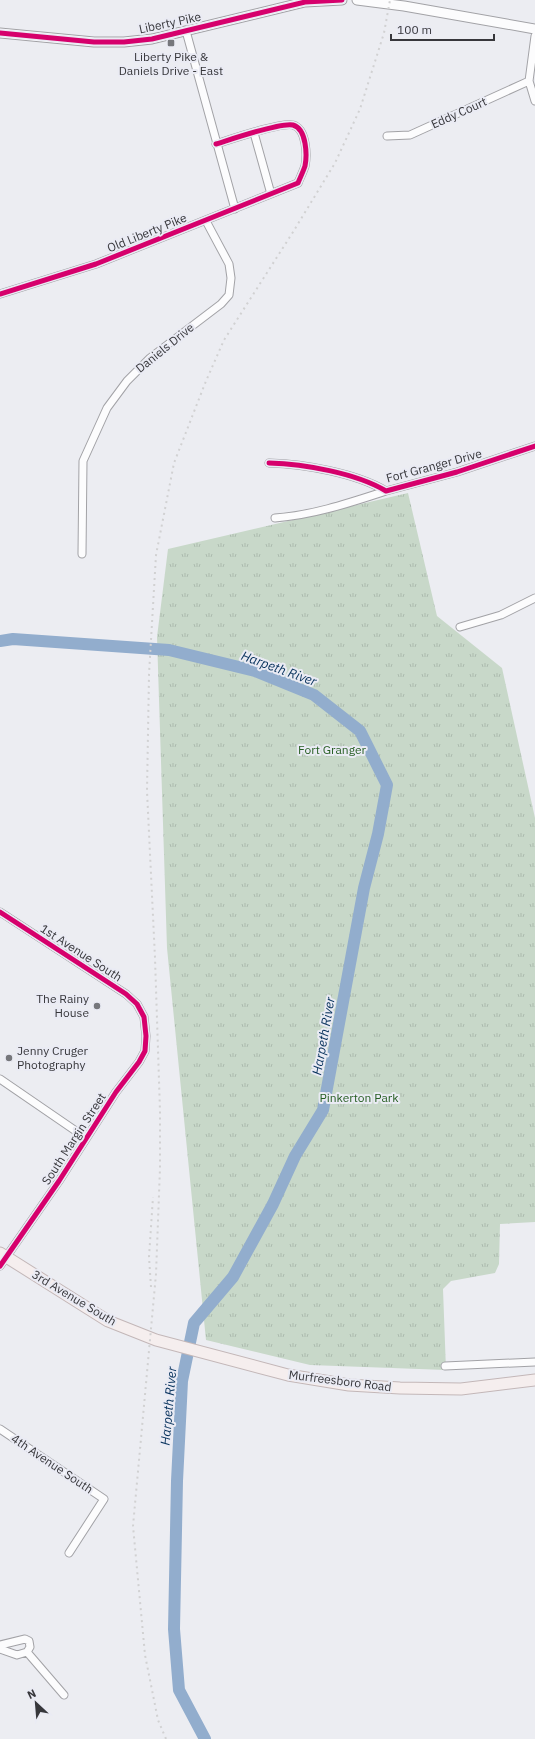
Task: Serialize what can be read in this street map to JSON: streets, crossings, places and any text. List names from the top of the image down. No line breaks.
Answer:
{"streets":{"main road":["3rd Avenue South","Murfreesboro Road"],"street":["Liberty Pike","Eddy Court","Old Liberty Pike","Daniels Drive","Fort Granger Drive","1st Avenue South","South Margin Street","4th Avenue South"]},"crossings":[["Old Liberty Pike","Daniels Drive"],["1st Avenue South","South Margin Street"],["South Margin Street","3rd Avenue South"],["3rd Avenue South","Murfreesboro Road"]],"water":["Harpeth River"],"parks":["Fort Granger","Pinkerton Park"],"places":{"transit":["Liberty Pike & Daniels Drive - East"],"other":["The Rainy House","Jenny Cruger Photography"]},"scale_bar":"100 m","north":"top left"}
